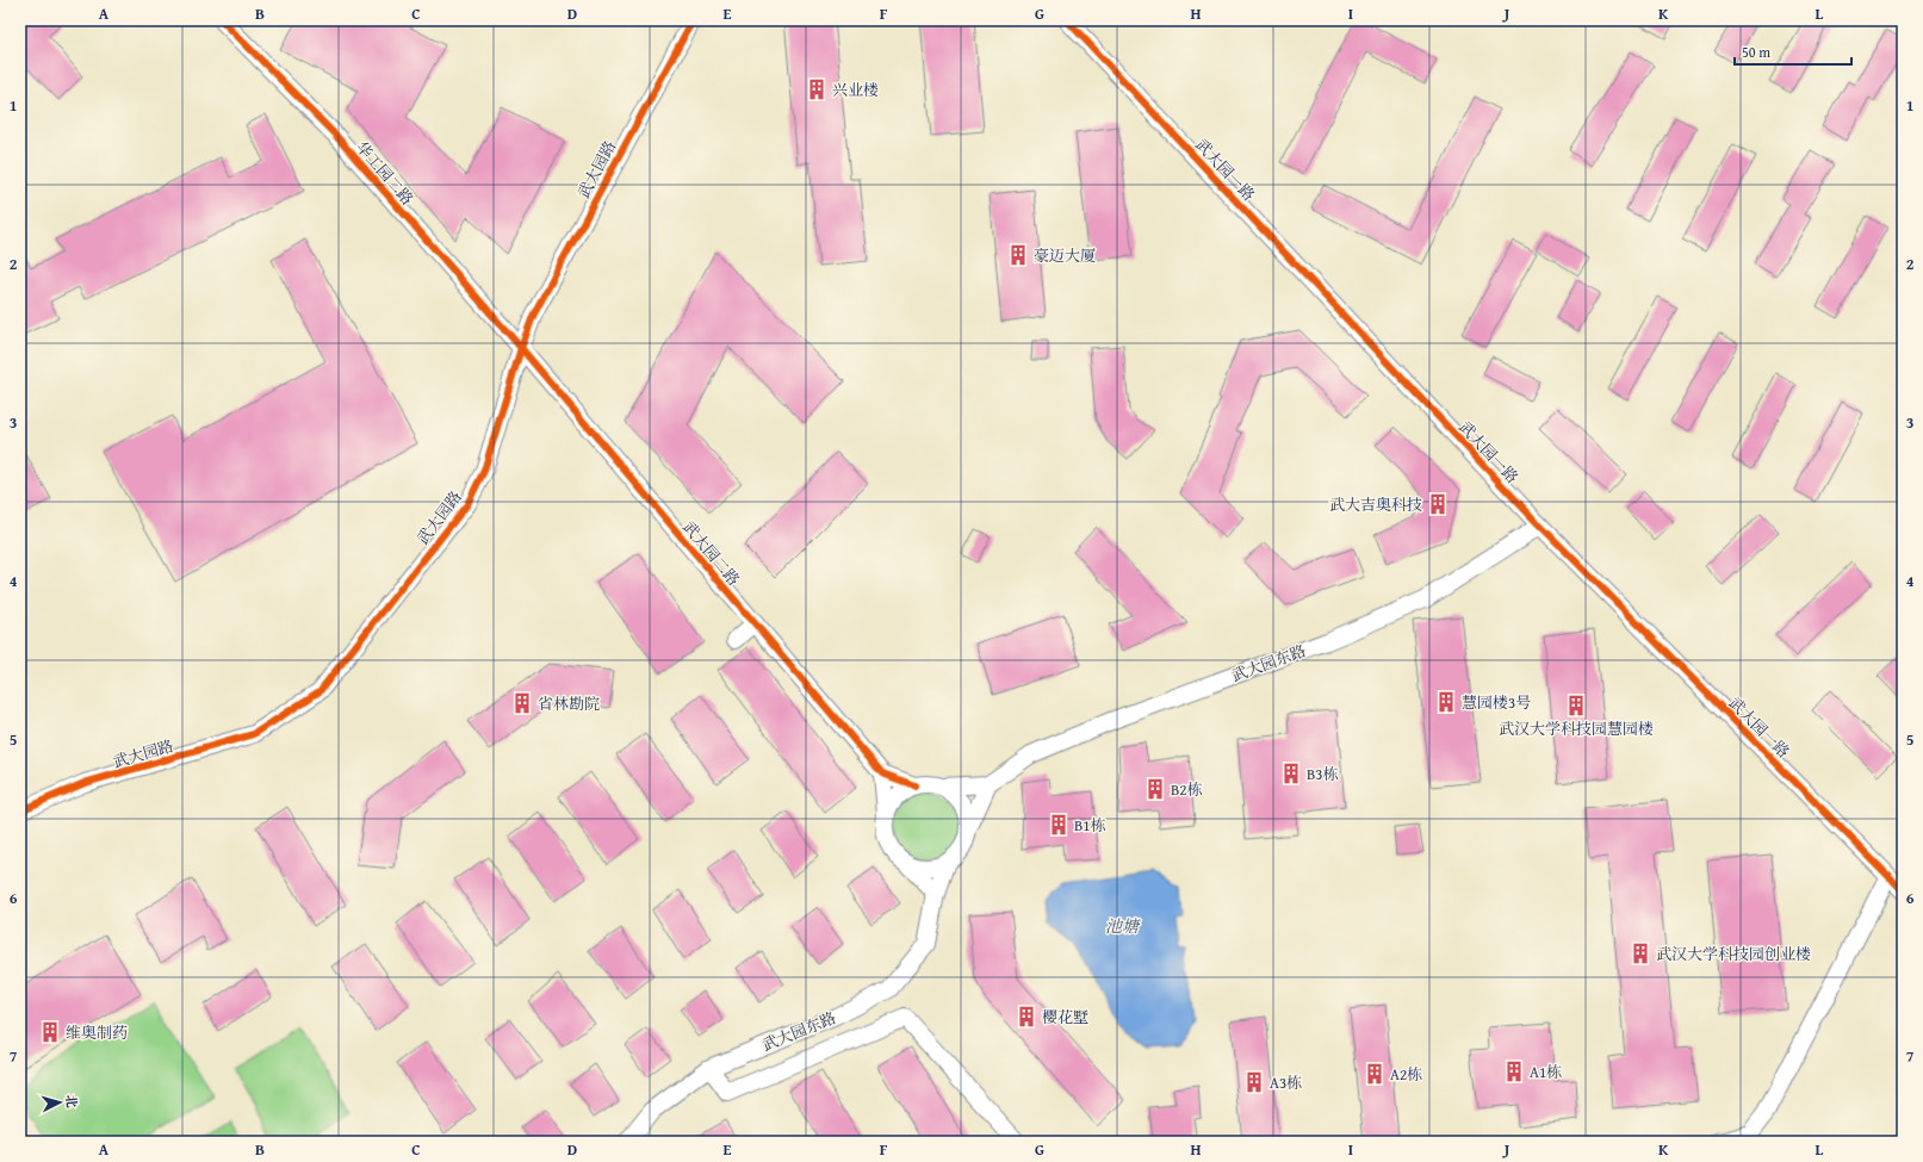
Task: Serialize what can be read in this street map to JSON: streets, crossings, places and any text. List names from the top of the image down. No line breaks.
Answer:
{"streets":{"street":["武大园路","武大园一路","华工园二路","武大园二路","武大园东路"]},"crossings":[["武大园路","华工园二路"],["武大园路","武大园二路"],["武大园一路","武大园东路"],["华工园二路","武大园二路"]],"water":["池塘"],"places":{"building":["兴业楼","豪迈大厦","武大吉奥科技","慧园楼3号","省林勘院","武汉大学科技园慧园楼","B3栋","B2栋","B1栋","武汉大学科技园创业楼","樱花墅","维奥制药","A1栋","A2栋","A3栋"]},"scale_bar":"50 m","north":"right","grid":{"columns":["A","B","C","D","E","F","G","H","I","J","K","L"],"rows":["1","2","3","4","5","6","7"]}}
